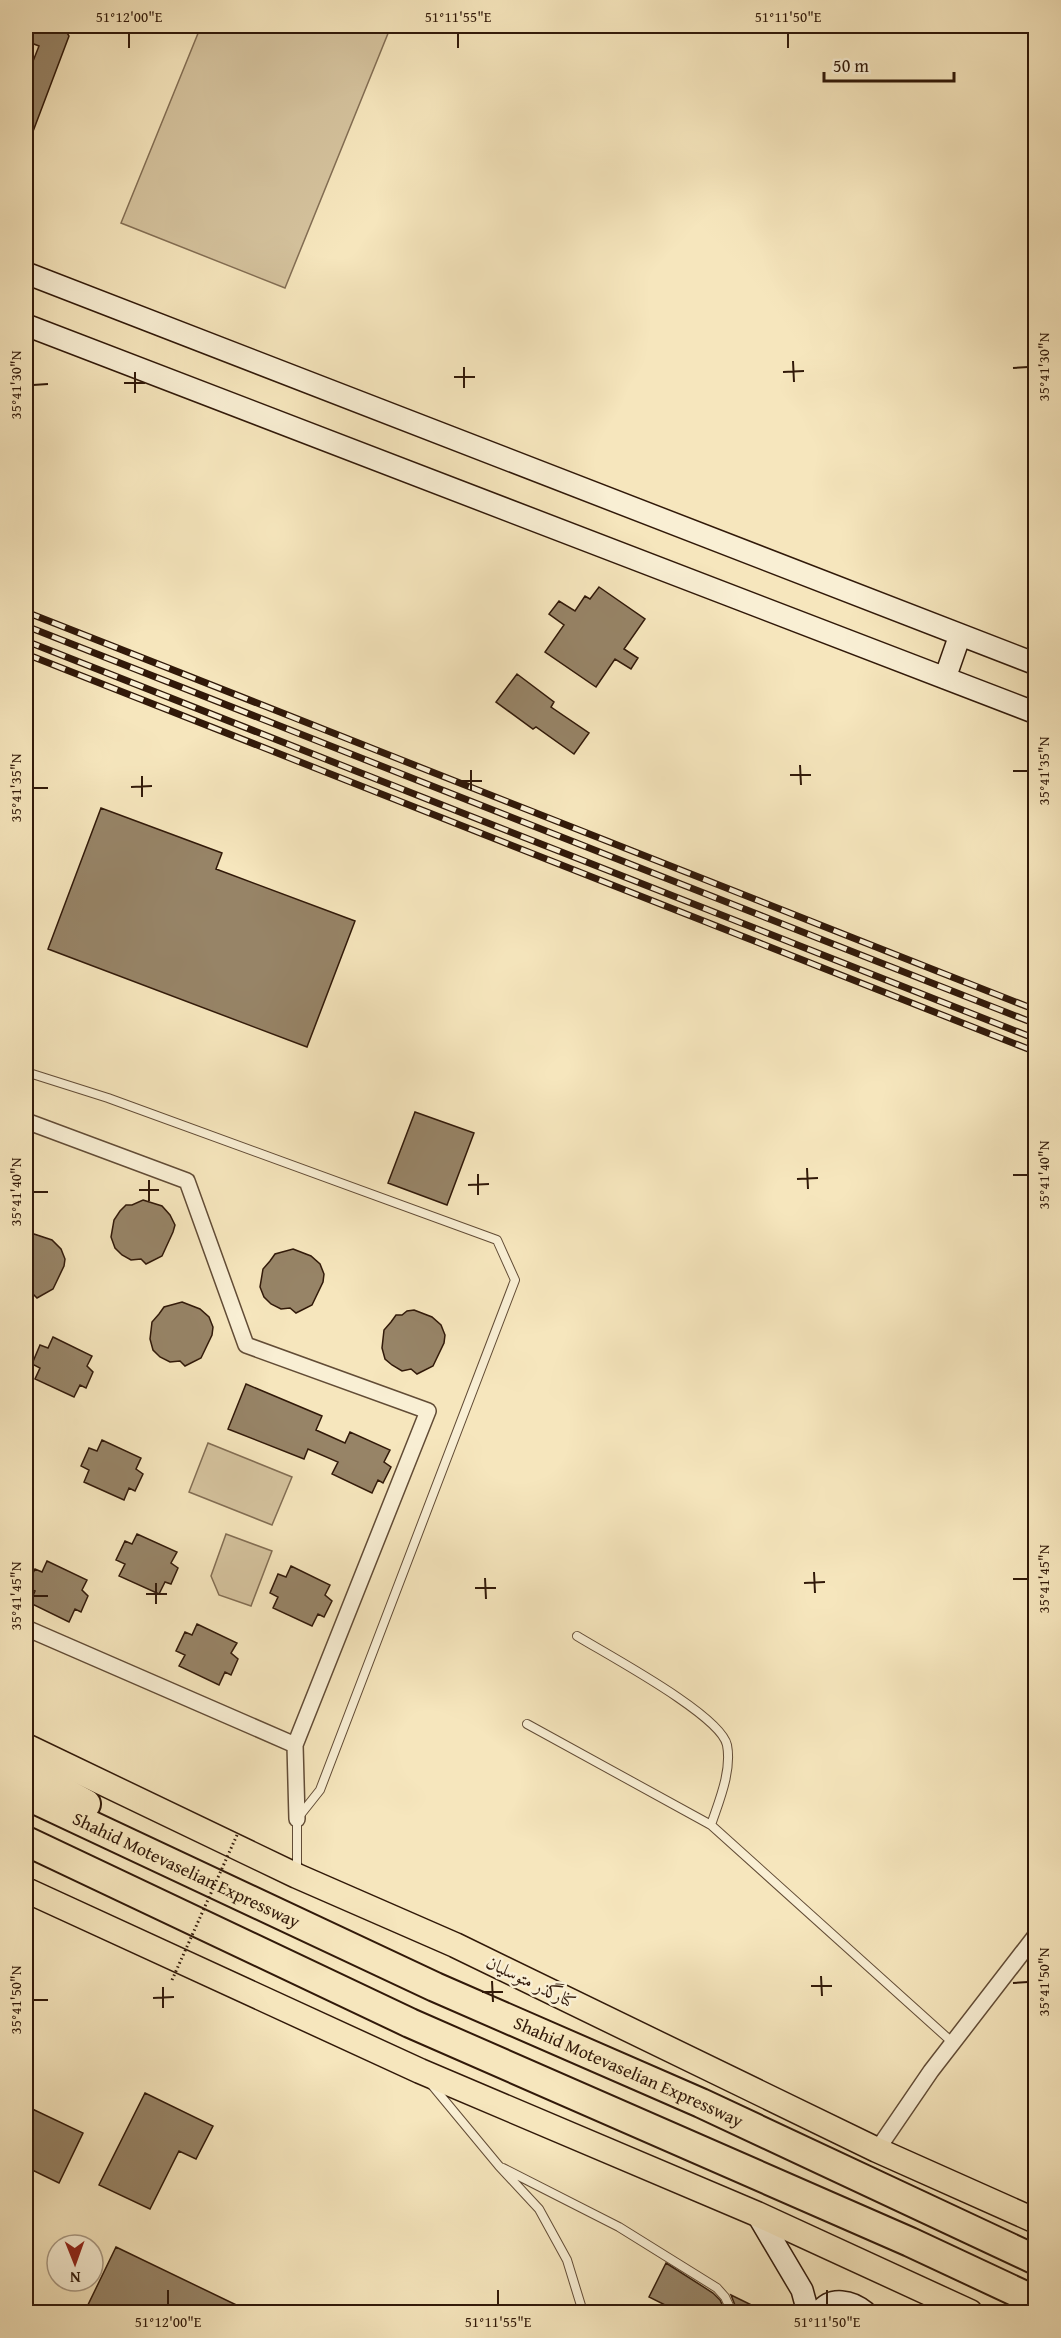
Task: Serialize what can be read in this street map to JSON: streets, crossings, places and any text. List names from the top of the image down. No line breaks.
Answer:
{"streets":{"highway":["Shahid Motevaselian Expressway"],"main road":["کنارگذر متوسلیان"]},"scale_bar":"50 m","north":"bottom","coordinates":["51°12'00\"E","51°11'55\"E","51°11'50\"E","35°41'30\"N","35°41'35\"N","35°41'40\"N","35°41'45\"N","35°41'50\"N"]}
